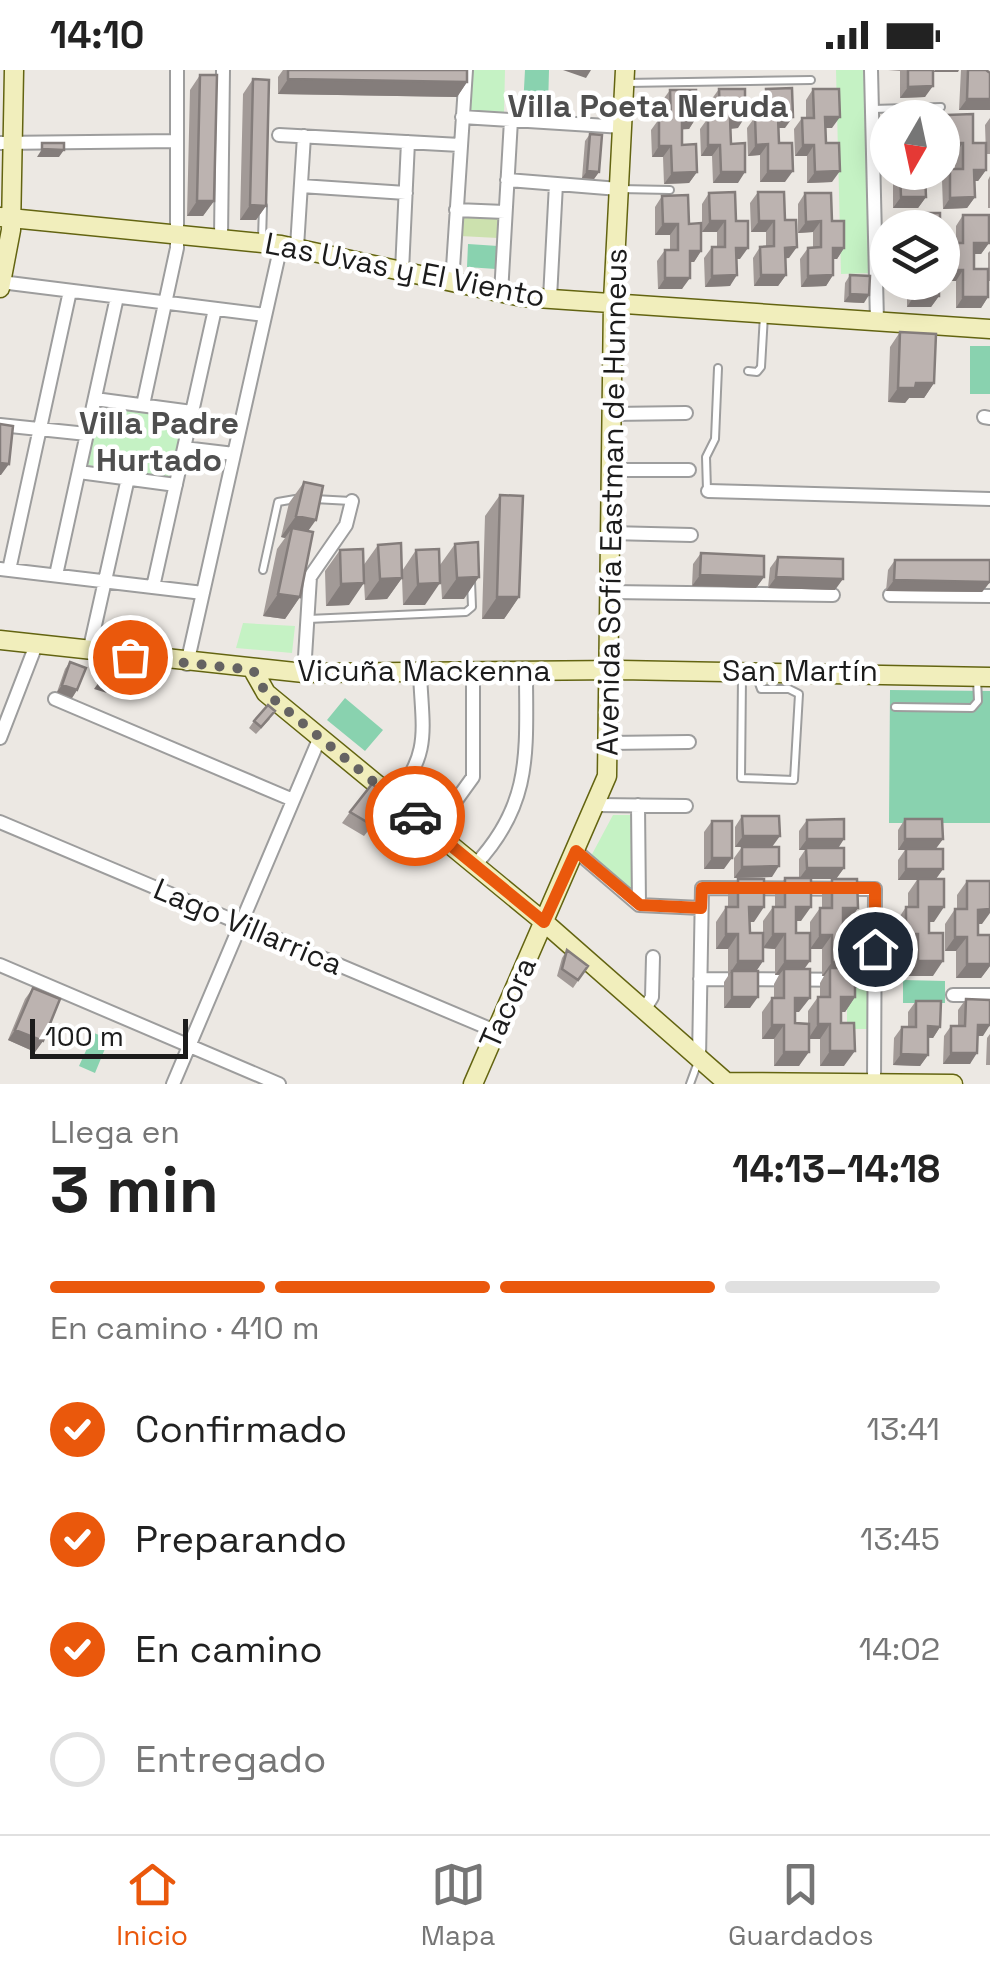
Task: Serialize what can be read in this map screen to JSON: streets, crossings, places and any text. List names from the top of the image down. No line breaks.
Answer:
{"streets":{"street":["Las Uvas y El Viento","Avenida Sofía Eastman de Hunneus","Vicuña Mackenna","San Martín","Lago Villarrica","Tacora"]},"crossings":[["Las Uvas y El Viento","Avenida Sofía Eastman de Hunneus"],["Avenida Sofía Eastman de Hunneus","Vicuña Mackenna"],["Avenida Sofía Eastman de Hunneus","San Martín"],["Avenida Sofía Eastman de Hunneus","Tacora"],["Vicuña Mackenna","San Martín"],["Lago Villarrica","Tacora"]],"districts":["Villa Poeta Neruda","Villa Padre Hurtado"],"scale_bar":"100 m","north":"bottom","page":{"status":"14:10","scale":"100 m","heading":["3 min","Llega en","14:13–14:18"],"bar":"En camino · 410 m","list":[["Confirmado","13:41"],["Preparando","13:45"],["En camino","14:02"],"Entregado"],"tabs":["Inicio","Mapa","Guardados"]}}
